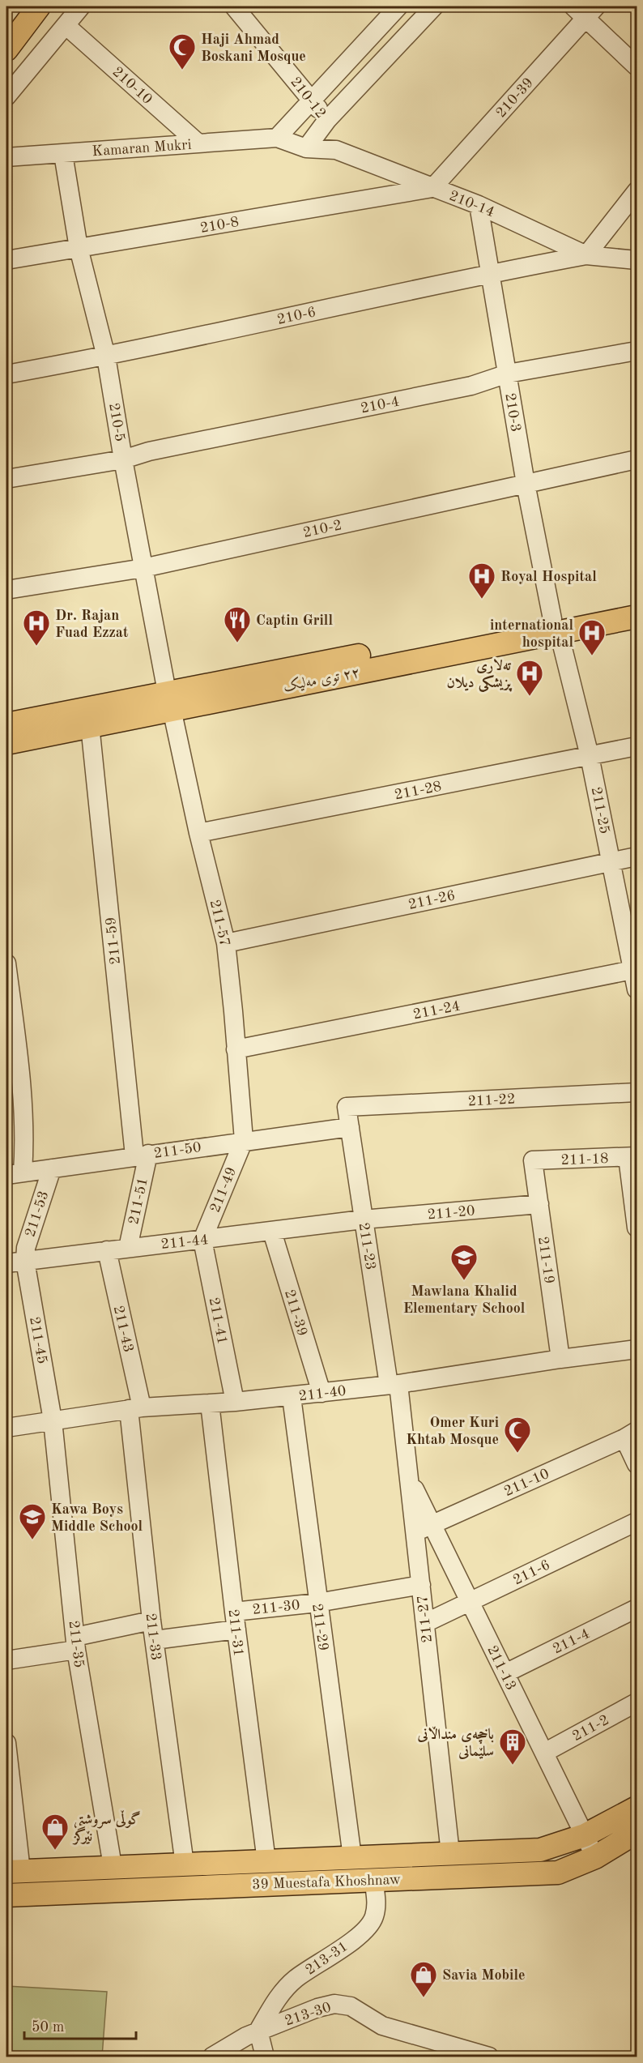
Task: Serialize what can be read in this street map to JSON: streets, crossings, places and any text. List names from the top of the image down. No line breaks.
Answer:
{"streets":{"main road":["٢٢ توی مەلیک","39 Muestafa Khoshnaw"],"street":["210-10","210-12","210-39","Kamaran Mukri","210-14","210-8","210-6","210-4","210-3","210-5","210-2","211-28","211-25","211-26","211-57","211-59","211-24","211-22","211-50","211-18","211-49","211-51","211-20","211-53","211-44","211-23","211-19","211-39","211-41","211-43","211-45","211-40","211-10","211-6","211-30","211-27","211-29","211-31","211-33","211-4","211-35","211-13","211-2","213-31","213-30"]},"crossings":[["210-10","Kamaran Mukri"],["210-12","210-14"],["210-39","210-14"],["210-39","210-8"],["Kamaran Mukri","210-14"],["Kamaran Mukri","210-5"],["210-14","210-8"],["210-14","210-6"],["210-14","210-3"],["210-8","210-5"],["210-6","210-3"],["210-6","210-5"],["210-4","210-3"],["210-4","210-5"],["210-3","210-2"],["210-3","٢٢ توی مەلیک"],["210-3","211-25"],["210-5","210-2"],["210-5","٢٢ توی مەلیک"],["210-5","211-57"],["٢٢ توی مەلیک","211-25"],["٢٢ توی مەلیک","211-57"],["٢٢ توی مەلیک","211-59"],["211-28","211-25"],["211-28","211-57"],["211-25","211-26"],["211-25","211-24"],["211-26","211-57"],["211-57","211-24"],["211-57","211-50"],["211-57","211-49"],["211-59","211-50"],["211-59","211-51"],["211-22","211-23"],["211-50","211-49"],["211-50","211-51"],["211-50","211-53"],["211-50","211-23"],["211-18","211-19"],["211-49","211-44"],["211-49","211-41"],["211-51","211-44"],["211-20","211-44"],["211-20","211-23"],["211-20","211-19"],["211-53","211-44"],["211-53","211-45"],["211-44","211-23"],["211-44","211-39"],["211-44","211-41"],["211-44","211-43"],["211-44","211-45"],["211-23","211-40"],["211-23","211-27"],["211-19","211-40"],["211-39","211-40"],["211-41","211-40"],["211-43","211-40"],["211-43","211-33"],["211-45","211-40"],["211-45","211-35"],["211-40","211-27"],["211-40","211-29"],["211-40","211-31"],["211-40","211-33"],["211-40","211-35"],["211-10","211-27"],["211-10","211-13"],["211-6","211-27"],["211-6","211-13"],["211-30","211-27"],["211-30","211-29"],["211-30","211-31"],["211-30","211-33"],["211-27","211-13"],["211-27","39 Muestafa Khoshnaw"],["211-29","39 Muestafa Khoshnaw"],["211-31","39 Muestafa Khoshnaw"],["211-33","39 Muestafa Khoshnaw"],["211-4","211-13"],["211-35","39 Muestafa Khoshnaw"],["211-13","211-2"],["211-13","39 Muestafa Khoshnaw"],["39 Muestafa Khoshnaw","213-31"],["213-31","213-30"]],"places":{"mosque":["Haji Ahmad Boskani Mosque","Omer Kuri Khtab Mosque"],"hospital":["Royal Hospital","Dr. Rajan Fuad Ezzat","international hospital","تەلاری پزیشکی دیلان"],"restaurant":["Captin Grill"],"school or university":["Mawlana Khalid Elementary School","Kawa Boys Middle School"],"building":["باخچەی منداڵانی سلێمانی"],"shop":["گوڵی سروشتی نێرگز","Savia Mobile"]},"scale_bar":"50 m"}
